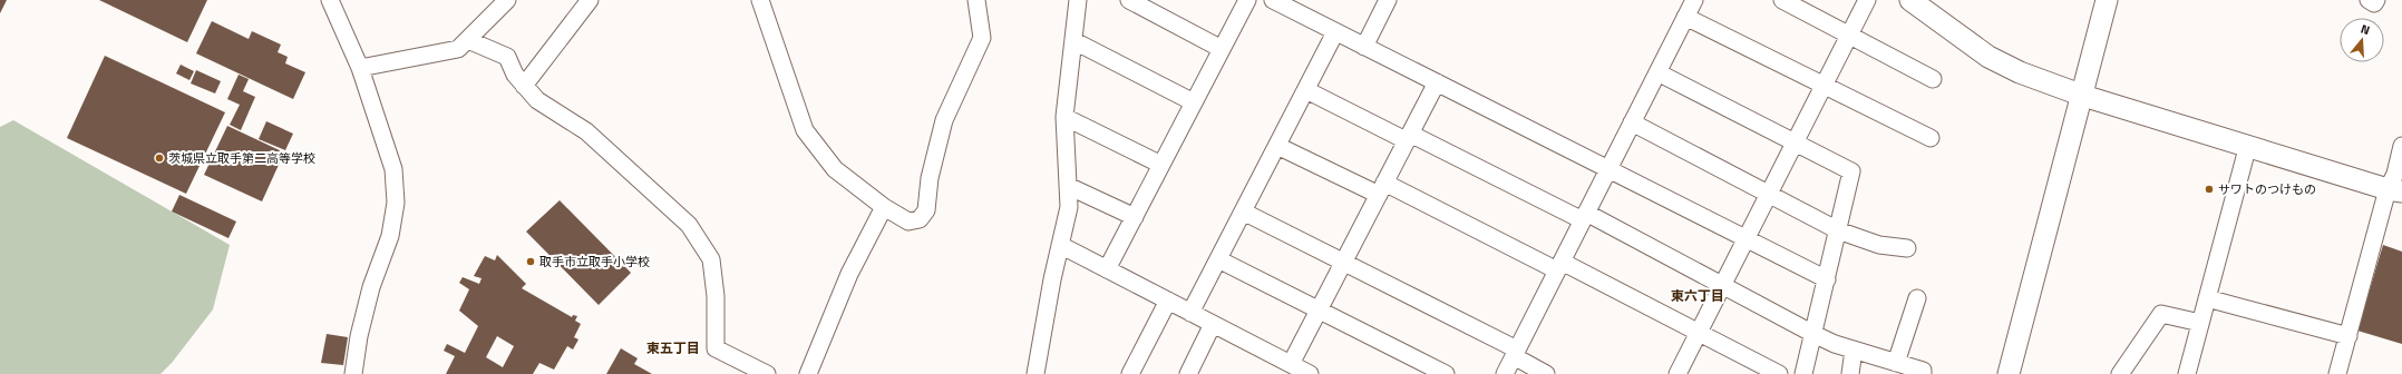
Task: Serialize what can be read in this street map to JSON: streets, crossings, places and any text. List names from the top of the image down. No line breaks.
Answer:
{"districts":["東六丁目","東五丁目"],"places":["茨城県立取手第二高等学校","サワトのつけもの","取手市立取手小学校"],"north":"top"}
